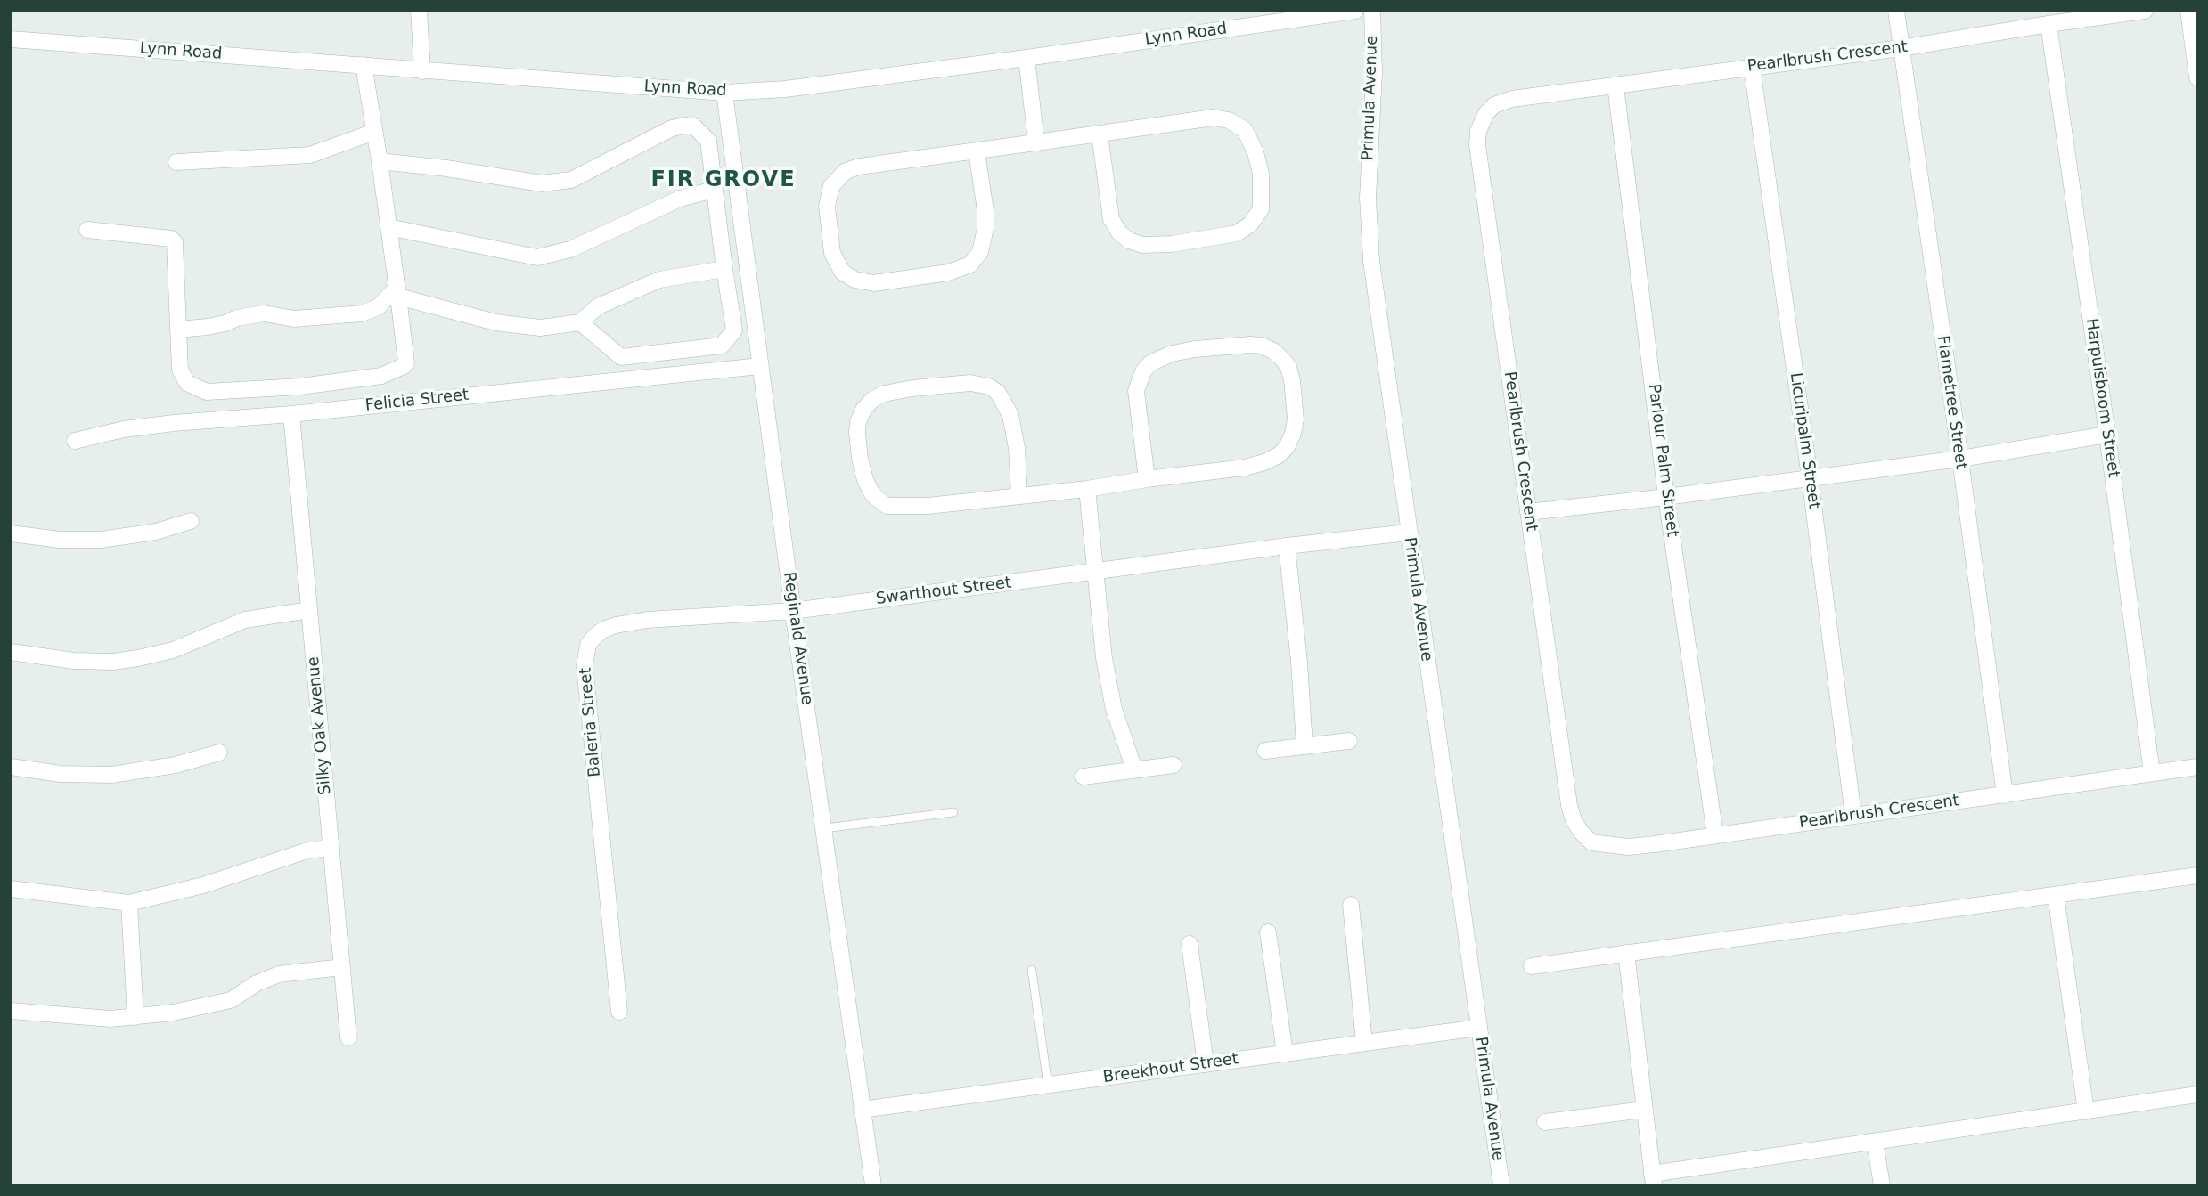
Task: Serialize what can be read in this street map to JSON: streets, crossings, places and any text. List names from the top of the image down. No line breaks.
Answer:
{"streets":{"street":["Lynn Road","Pearlbrush Crescent","Primula Avenue","Harpuisboom Street","Felicia Street","Flametree Street","Licuripalm Street","Parlour Palm Street","Swarthout Street","Reginald Avenue","Baleria Street","Silky Oak Avenue","Breekhout Street"]},"crossings":[["Lynn Road","Reginald Avenue"],["Pearlbrush Crescent","Harpuisboom Street"],["Pearlbrush Crescent","Flametree Street"],["Pearlbrush Crescent","Licuripalm Street"],["Pearlbrush Crescent","Parlour Palm Street"],["Primula Avenue","Swarthout Street"],["Primula Avenue","Breekhout Street"],["Felicia Street","Reginald Avenue"],["Felicia Street","Silky Oak Avenue"],["Swarthout Street","Reginald Avenue"],["Swarthout Street","Baleria Street"],["Reginald Avenue","Baleria Street"],["Reginald Avenue","Breekhout Street"]],"districts":["FIR GROVE"]}
